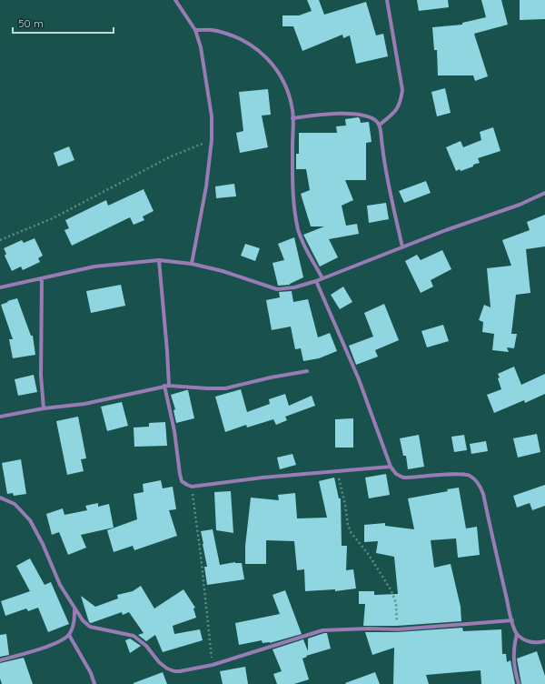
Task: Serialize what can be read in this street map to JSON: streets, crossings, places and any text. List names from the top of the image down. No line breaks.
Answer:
{"scale_bar":"50 m"}
